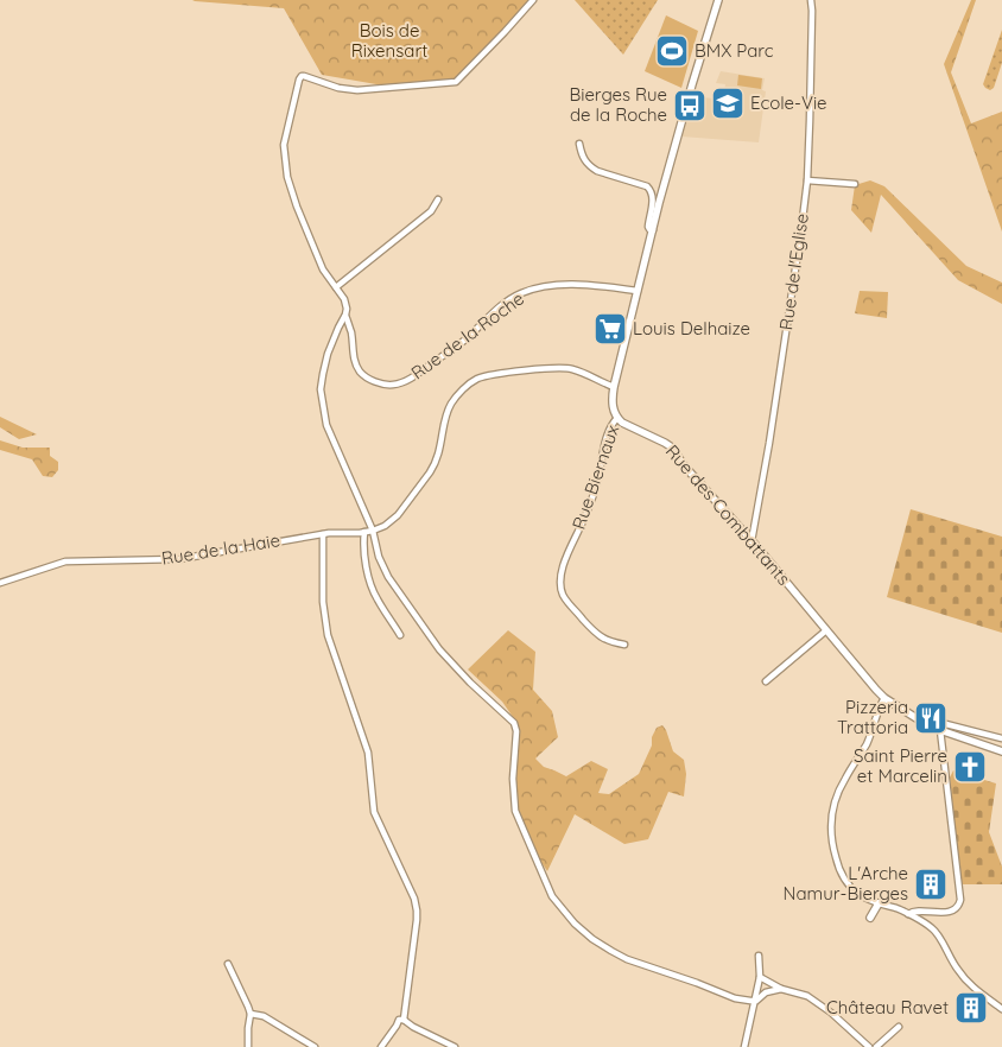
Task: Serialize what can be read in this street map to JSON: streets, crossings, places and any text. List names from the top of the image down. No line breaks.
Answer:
{"streets":{"street":["Rue de l'Eglise","Rue de la Roche","Rue Biernaux","Rue des Combattants","Rue de la Haie"]},"crossings":[["Rue de l'Eglise","Rue des Combattants"],["Rue Biernaux","Rue des Combattants"]],"parks":["Bois de Rixensart"],"places":{"sports":["BMX Parc"],"school or university":["Ecole-Vie"],"bus stop":["Bierges Rue de la Roche"],"supermarket":["Louis Delhaize"],"restaurant":["Pizzeria Trattoria"],"church":["Saint Pierre et Marcelin"],"building":["L'Arche Namur-Bierges","Château Ravet"]}}
